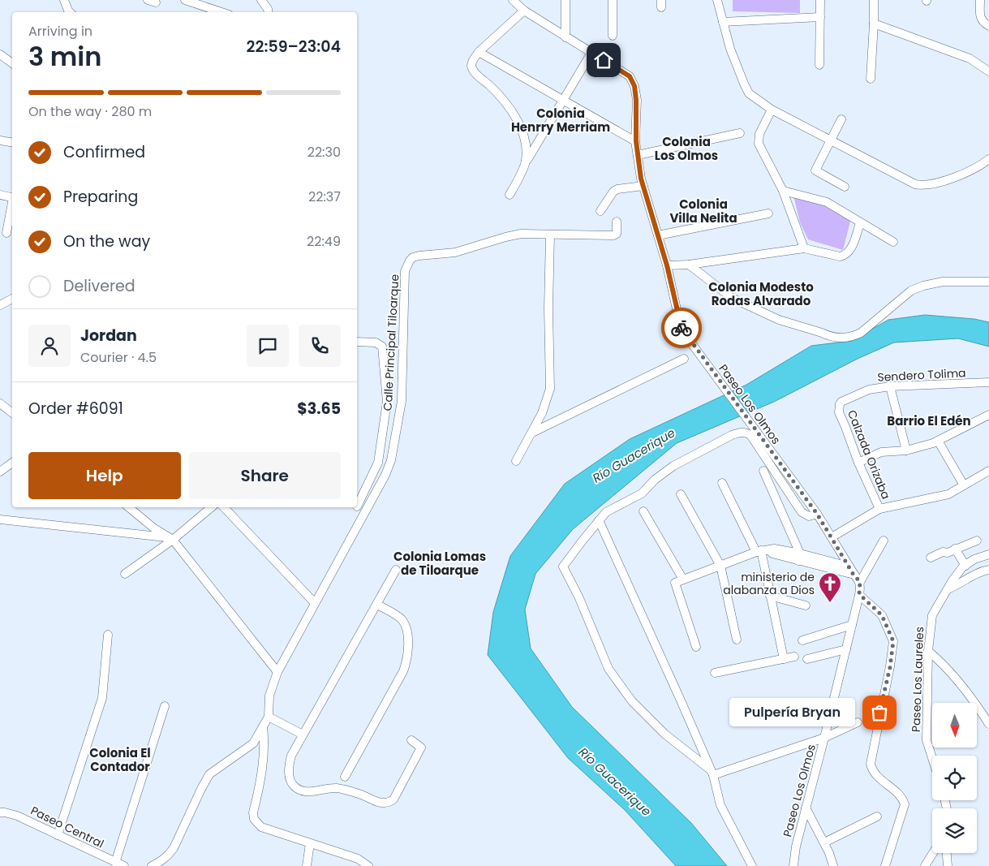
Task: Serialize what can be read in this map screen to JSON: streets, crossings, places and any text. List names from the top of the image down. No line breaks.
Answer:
{"streets":{"street":["Calle Principal Tiloarque","Sendero Tolima","Paseo Los Olmos","Calzada Orizaba","Paseo Los Laureles","Paseo Central"]},"crossings":[["Sendero Tolima","Calzada Orizaba"]],"districts":["Colonia Henrry Merriam","Colonia Los Olmos","Colonia Villa Nelita","Colonia Modesto Rodas Alvarado","Barrio El Edén","Colonia Lomas de Tiloarque","Colonia El Contador"],"water":["Río Guacerique"],"places":{"church":["ministerio de alabanza a Dios"],"other":["Pulpería Bryan"]},"north":"bottom","page":{"heading":["3 min","Arriving in","22:59–23:04"],"panel":["Jordan","Courier · 4.5","Order #6091","$3.65"],"bar":"On the way · 280 m","list":[["Confirmed","22:30"],["Preparing","22:37"],["On the way","22:49"],"Delivered"],"buttons":["Help","Share"],"bubble":"Pulpería Bryan"}}
